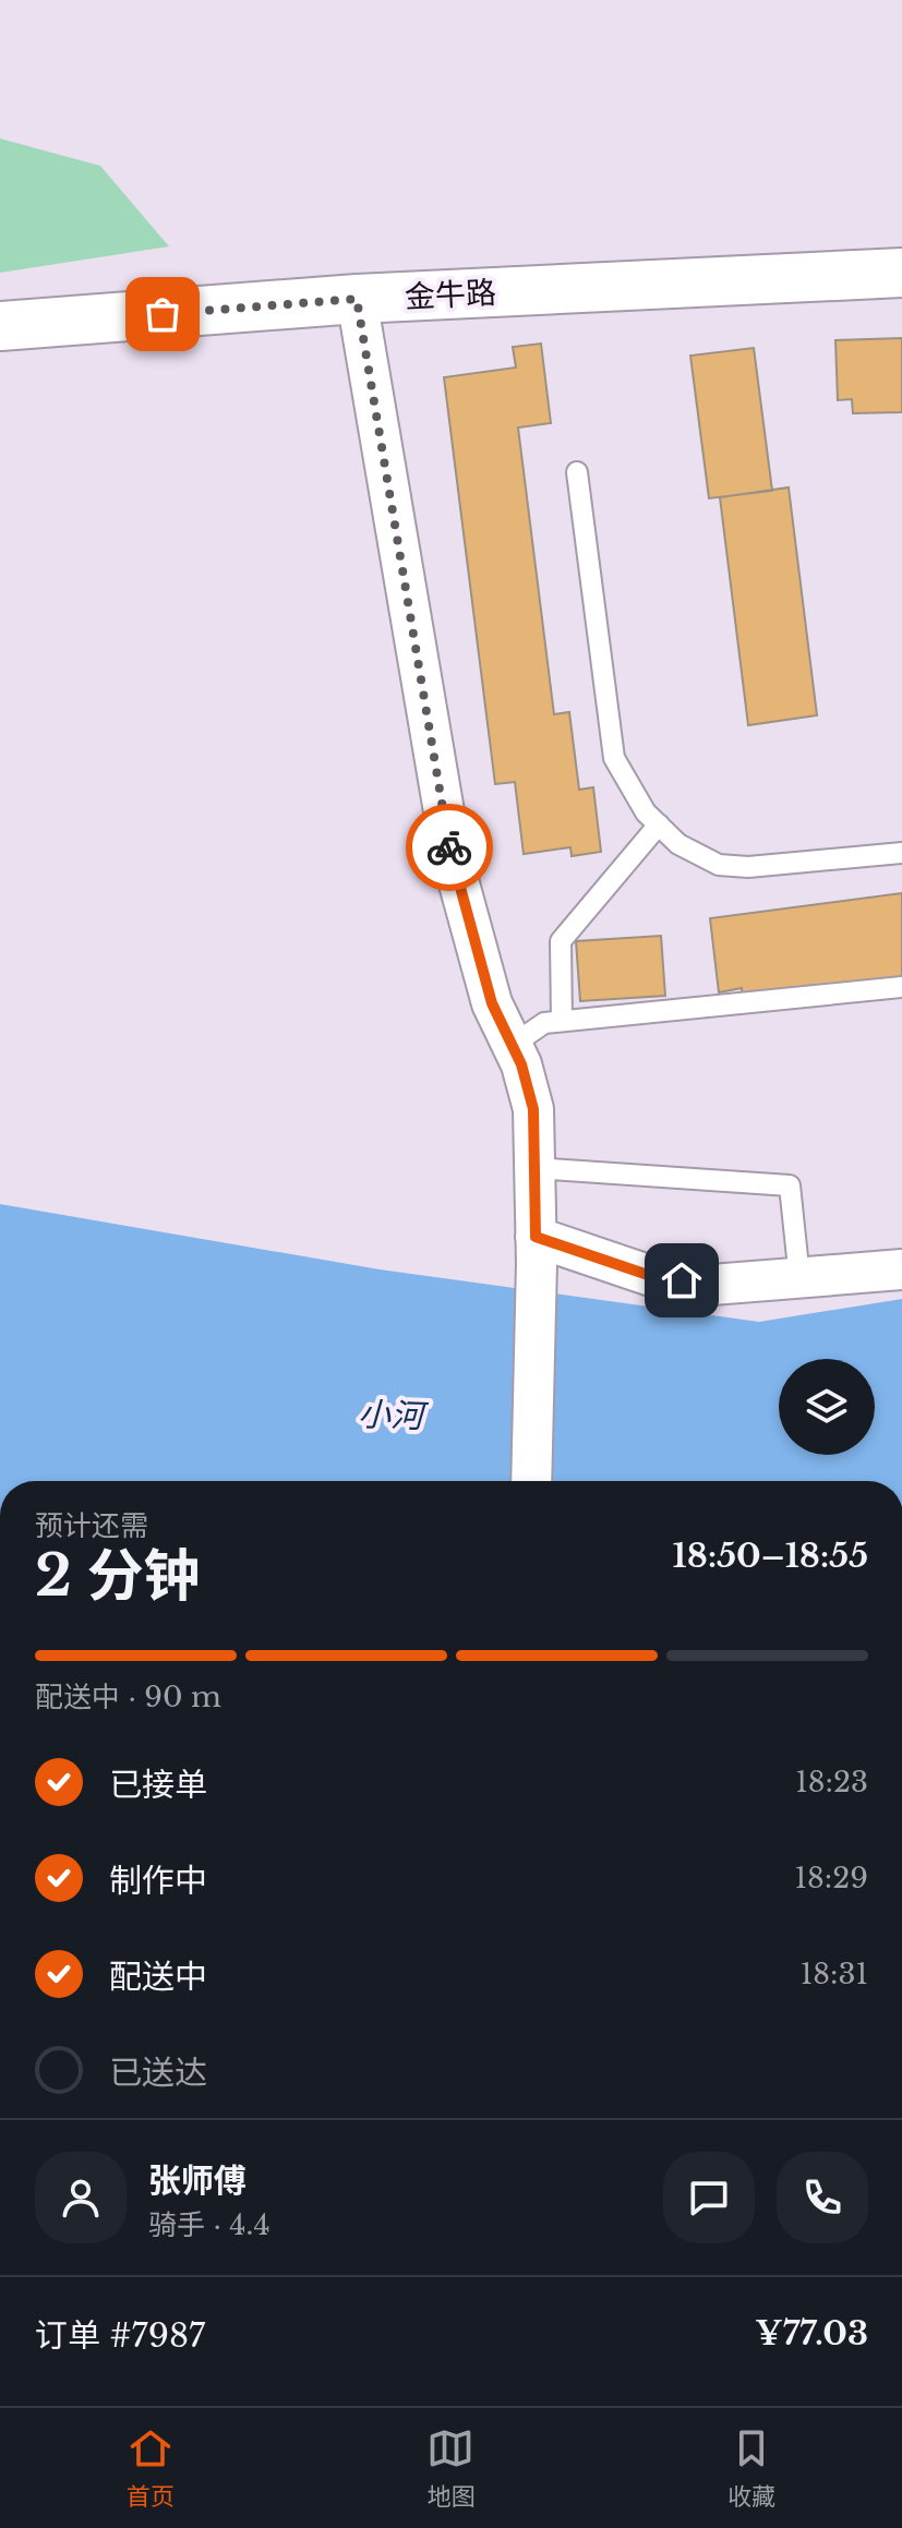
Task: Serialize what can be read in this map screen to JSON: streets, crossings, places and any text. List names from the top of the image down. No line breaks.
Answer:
{"streets":{"main road":["金牛路"]},"water":["小河"],"page":{"heading":["2 分钟","预计还需","18:50–18:55"],"panel":["张师傅","骑手 · 4.4","订单 #7987","¥77.03"],"bar":"配送中 · 90 m","list":[["已接单","18:23"],["制作中","18:29"],["配送中","18:31"],"已送达"],"tabs":["首页","地图","收藏"]}}
